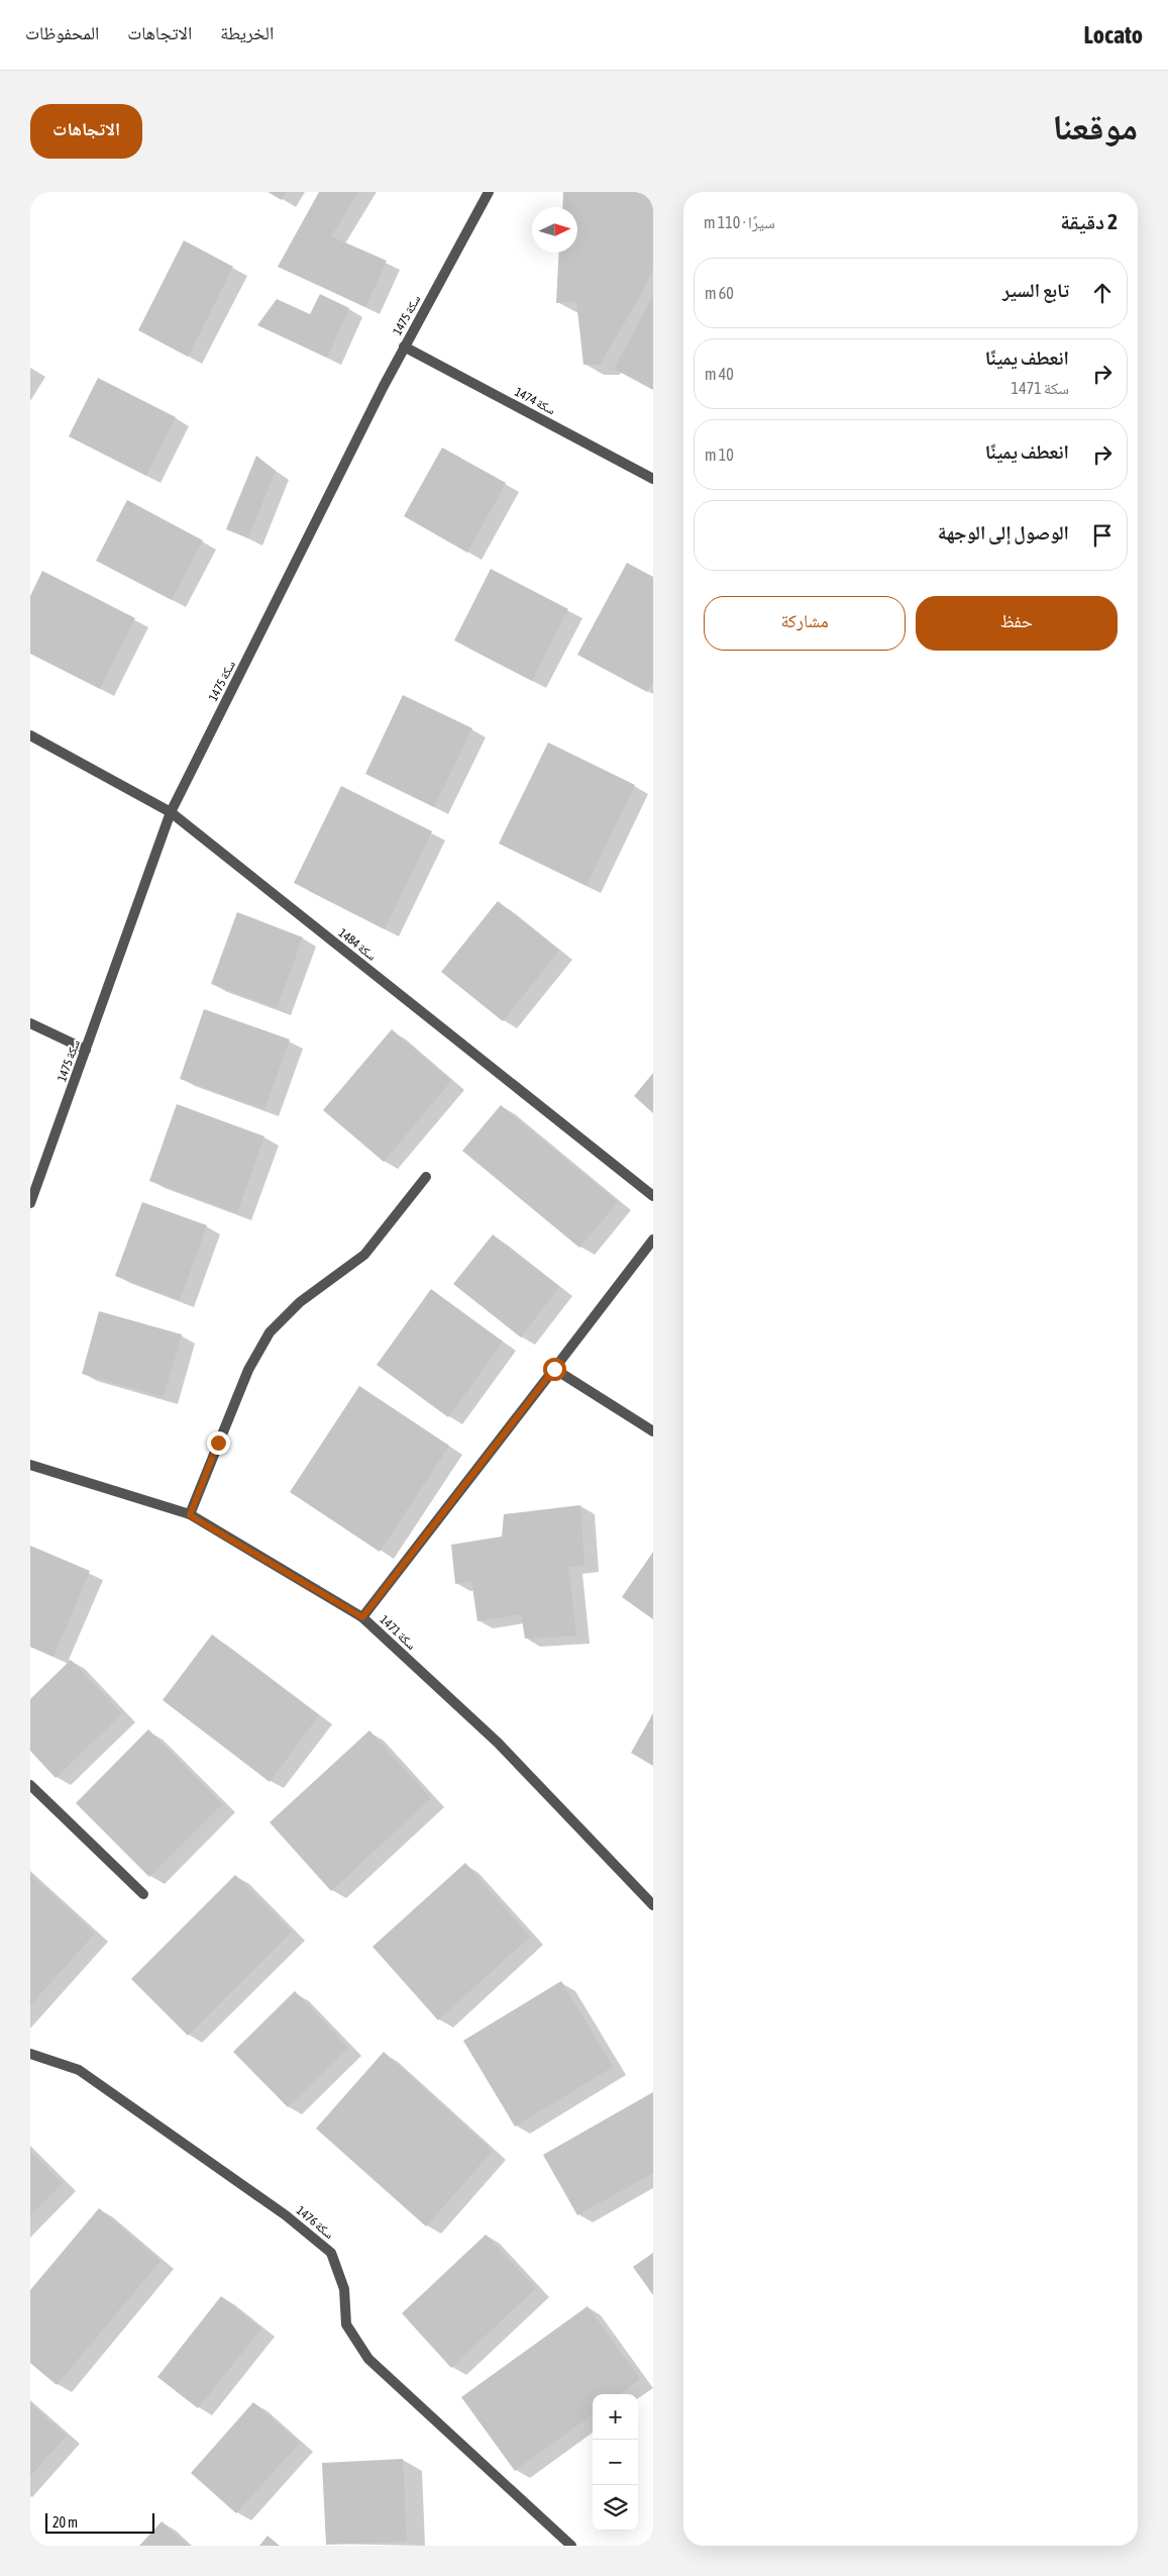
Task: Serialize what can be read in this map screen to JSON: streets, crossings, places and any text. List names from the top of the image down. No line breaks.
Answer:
{"streets":{"street":["سكة 1475","سكة 1474","سكة 1484","سكة 1471","سكة 1476"]},"crossings":[["سكة 1475","سكة 1474"],["سكة 1475","سكة 1484"]],"scale_bar":"20 m","north":"right","page":{"header":"Locato","nav":["الخريطة","الاتجاهات","المحفوظات"],"title":"موقعنا","buttons":["الاتجاهات",["حفظ","مشاركة"]],"heading":["2 دقيقة","سيرًا · 110 m"],"list":[["تابع السير","60 m"],["انعطف يمينًا","سكة 1471","40 m"],["انعطف يمينًا","10 m"],"الوصول إلى الوجهة"],"map_buttons":["+","−"],"scale":"20 m"}}
